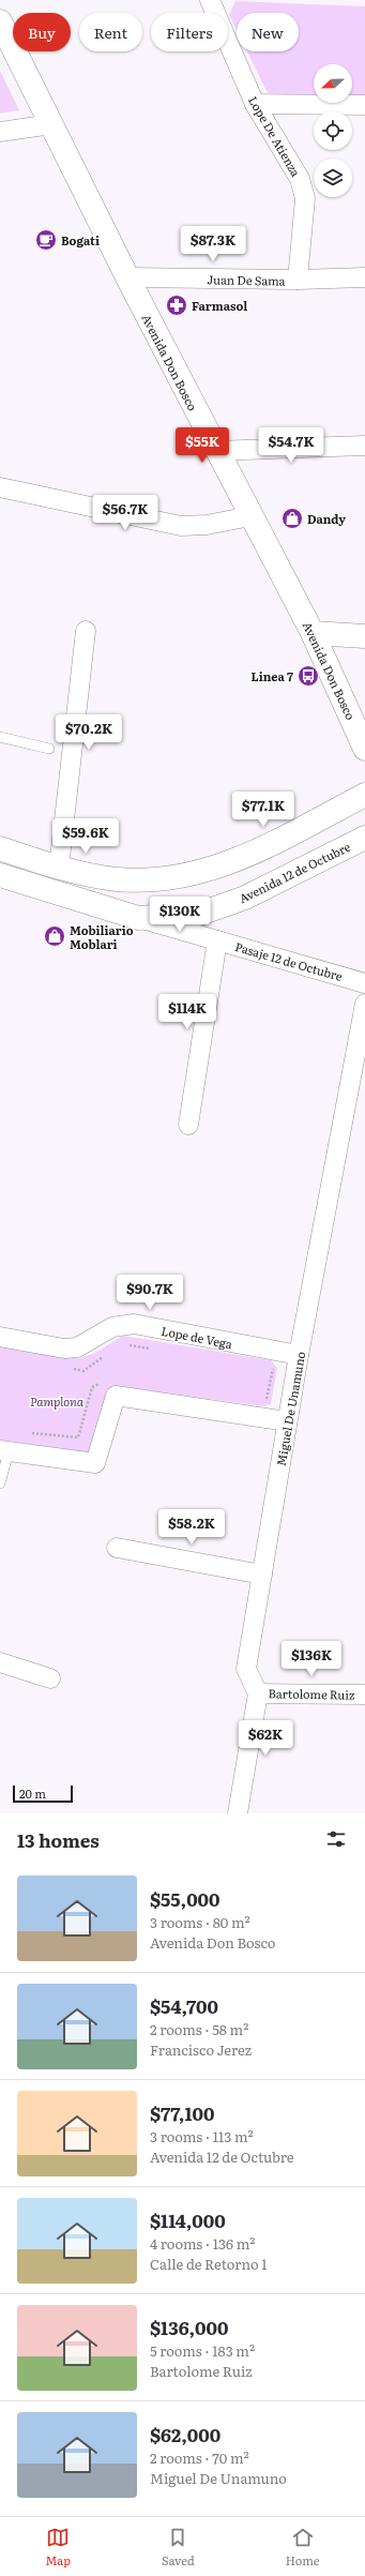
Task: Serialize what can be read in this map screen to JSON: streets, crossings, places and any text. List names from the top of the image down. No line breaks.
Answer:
{"streets":{"main road":["Avenida Don Bosco","Avenida 12 de Octubre"],"street":["Lope De Atienza","Juan De Sama","Pasaje 12 de Octubre","Lope de Vega","Miguel De Unamuno","Bartolome Ruiz"]},"crossings":[["Lope De Atienza","Juan De Sama"],["Juan De Sama","Avenida Don Bosco"],["Avenida 12 de Octubre","Pasaje 12 de Octubre"],["Lope de Vega","Miguel De Unamuno"],["Miguel De Unamuno","Bartolome Ruiz"]],"parks":["Pamplona"],"places":{"cafe":["Bogati"],"pharmacy":["Farmasol"],"shop":["Dandy","Mobiliario Moblari"],"bus stop":["Linea 7"]},"scale_bar":"20 m","north":"left","page":{"chip":["Buy","Rent","Filters","New"],"price":["$87.3K","$55K","$54.7K","$56.7K","$70.2K","$77.1K","$59.6K","$130K","$114K","$90.7K","$58.2K","$136K","$62K"],"scale":"20 m","heading":"13 homes","list":[{"name":"$55,000","note":"3 rooms · 80 m² · Avenida Don Bosco"},{"name":"$54,700","note":"2 rooms · 58 m² · Francisco Jerez"},{"name":"$77,100","note":"3 rooms · 113 m² · Avenida 12 de Octubre"},{"name":"$114,000","note":"4 rooms · 136 m² · Calle de Retorno 1"},{"name":"$136,000","note":"5 rooms · 183 m² · Bartolome Ruiz"},{"name":"$62,000","note":"2 rooms · 70 m² · Miguel De Unamuno"}],"tabs":["Map","Saved","Home"]}}
